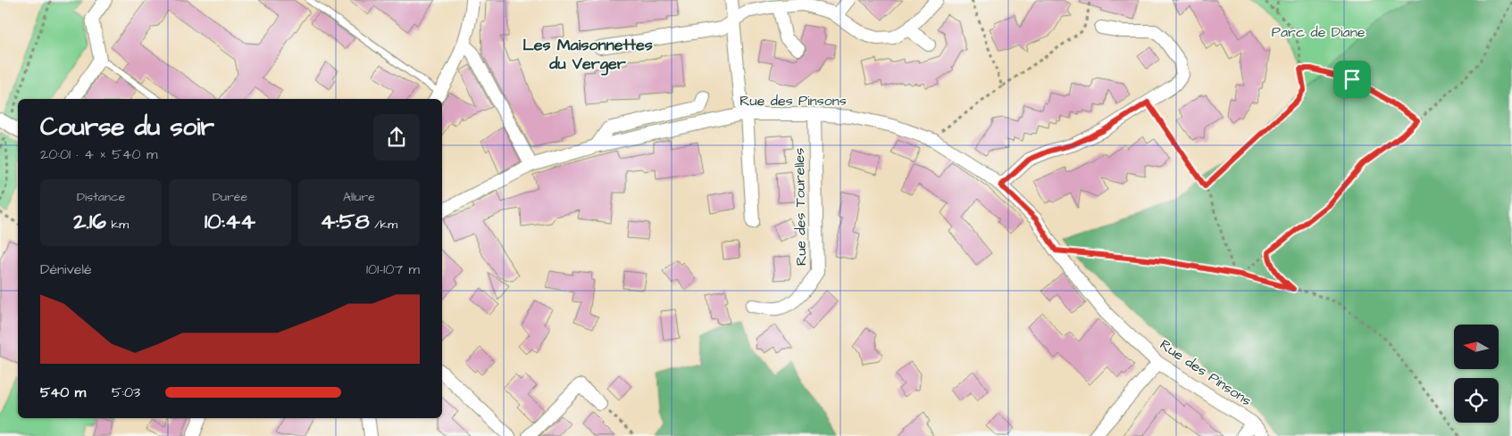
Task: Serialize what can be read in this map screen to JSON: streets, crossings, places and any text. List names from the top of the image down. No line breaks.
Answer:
{"streets":{"street":["Rue des Pinsons","Rue des Tourelles"]},"crossings":[["Rue des Pinsons","Rue des Tourelles"]],"districts":["Les Maisonnettes du Verger"],"parks":["Parc de Diane"],"north":"left","page":{"heading":["Course du soir","20:01 · 4 × 540 m"],"stats":[["Distance","2.16 km"],["Durée","10:44"],["Allure","4:58 /km"]],"chart":["Dénivelé","101–107 m"],"list":[{"name":"540 m","note":"5:03"}]}}
